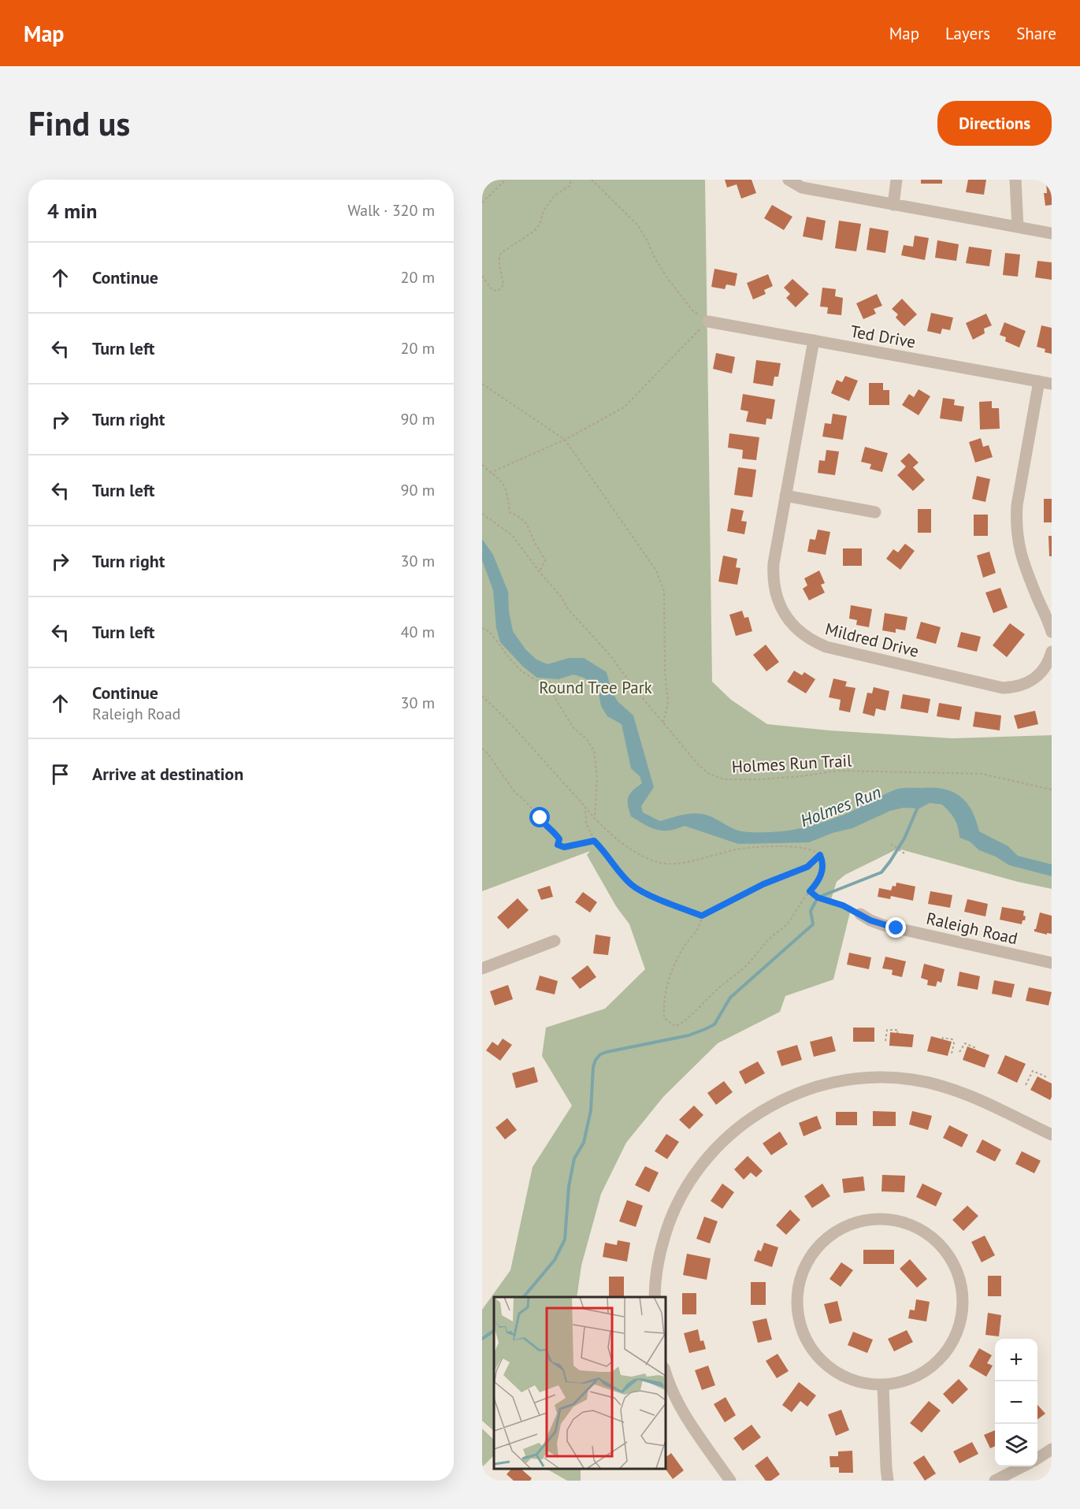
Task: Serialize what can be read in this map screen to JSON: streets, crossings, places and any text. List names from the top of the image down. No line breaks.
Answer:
{"streets":{"street":["Ted Drive","Mildred Drive","Raleigh Road"],"path":["Holmes Run Trail"]},"crossings":[["Ted Drive","Mildred Drive"]],"water":["Holmes Run"],"parks":["Round Tree Park"],"page":{"header":"Map","nav":["Map","Layers","Share"],"buttons":"Directions","title":"Find us","heading":["4 min","Walk · 320 m"],"list":[["Continue","20 m"],["Turn left","20 m"],["Turn right","90 m"],["Turn left","90 m"],["Turn right","30 m"],["Turn left","40 m"],["Continue","Raleigh Road","30 m"],"Arrive at destination"],"map_buttons":["+","−"]}}
